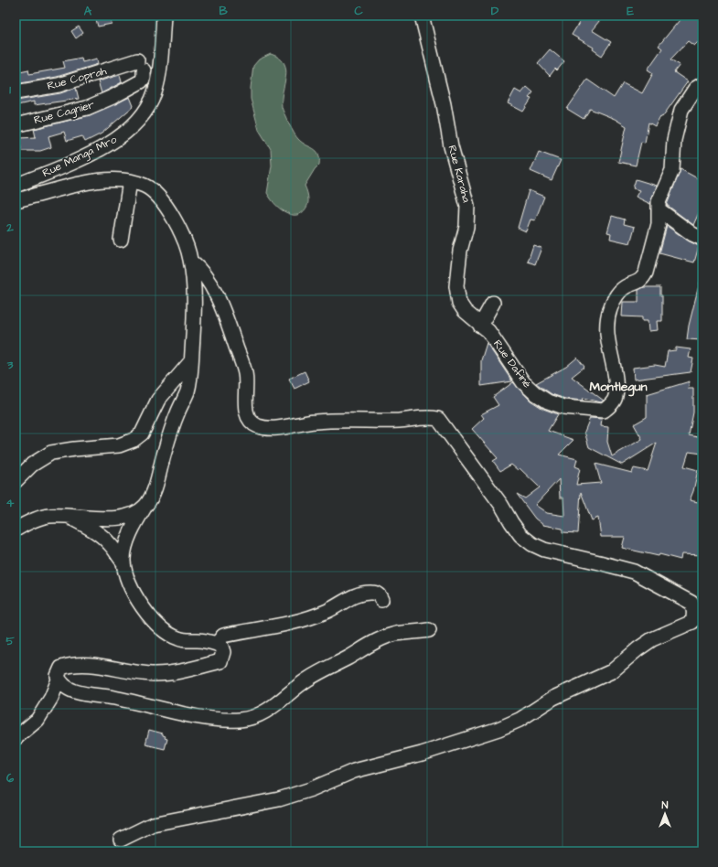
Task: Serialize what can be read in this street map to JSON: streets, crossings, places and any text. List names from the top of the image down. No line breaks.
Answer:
{"streets":{"street":["Rue Coprah","Rue Cagnier","Rue Manga Mro","Rue Karaha","Rue Dafiné"]},"crossings":[["Rue Coprah","Rue Cagnier"],["Rue Karaha","Rue Dafiné"]],"districts":["Montlegun"],"north":"top","grid":{"columns":["A","B","C","D","E"],"rows":["1","2","3","4","5","6"]}}
